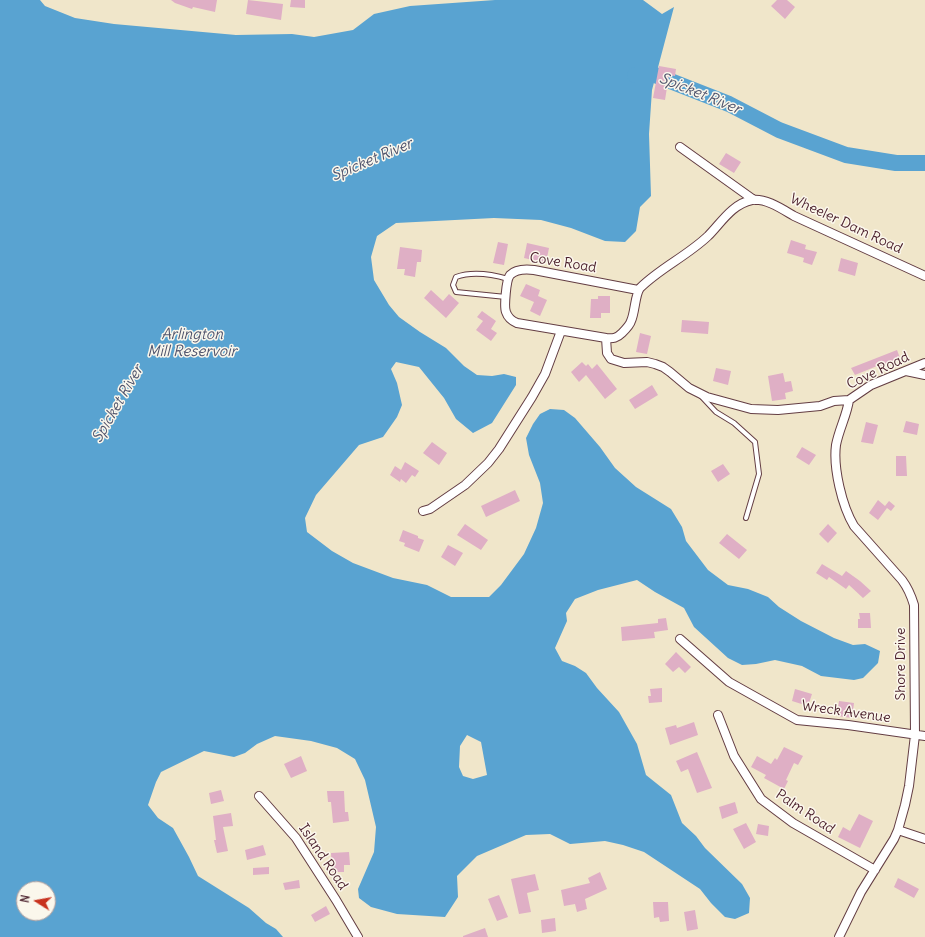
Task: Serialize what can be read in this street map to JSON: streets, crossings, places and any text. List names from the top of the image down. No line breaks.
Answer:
{"streets":{"street":["Wheeler Dam Road","Cove Road","Shore Drive","Wreck Avenue","Palm Road","Island Road"]},"crossings":[["Cove Road","Shore Drive"],["Shore Drive","Wreck Avenue"],["Shore Drive","Palm Road"]],"water":["Spicket River","Arlington Mill Reservoir"],"north":"left"}
